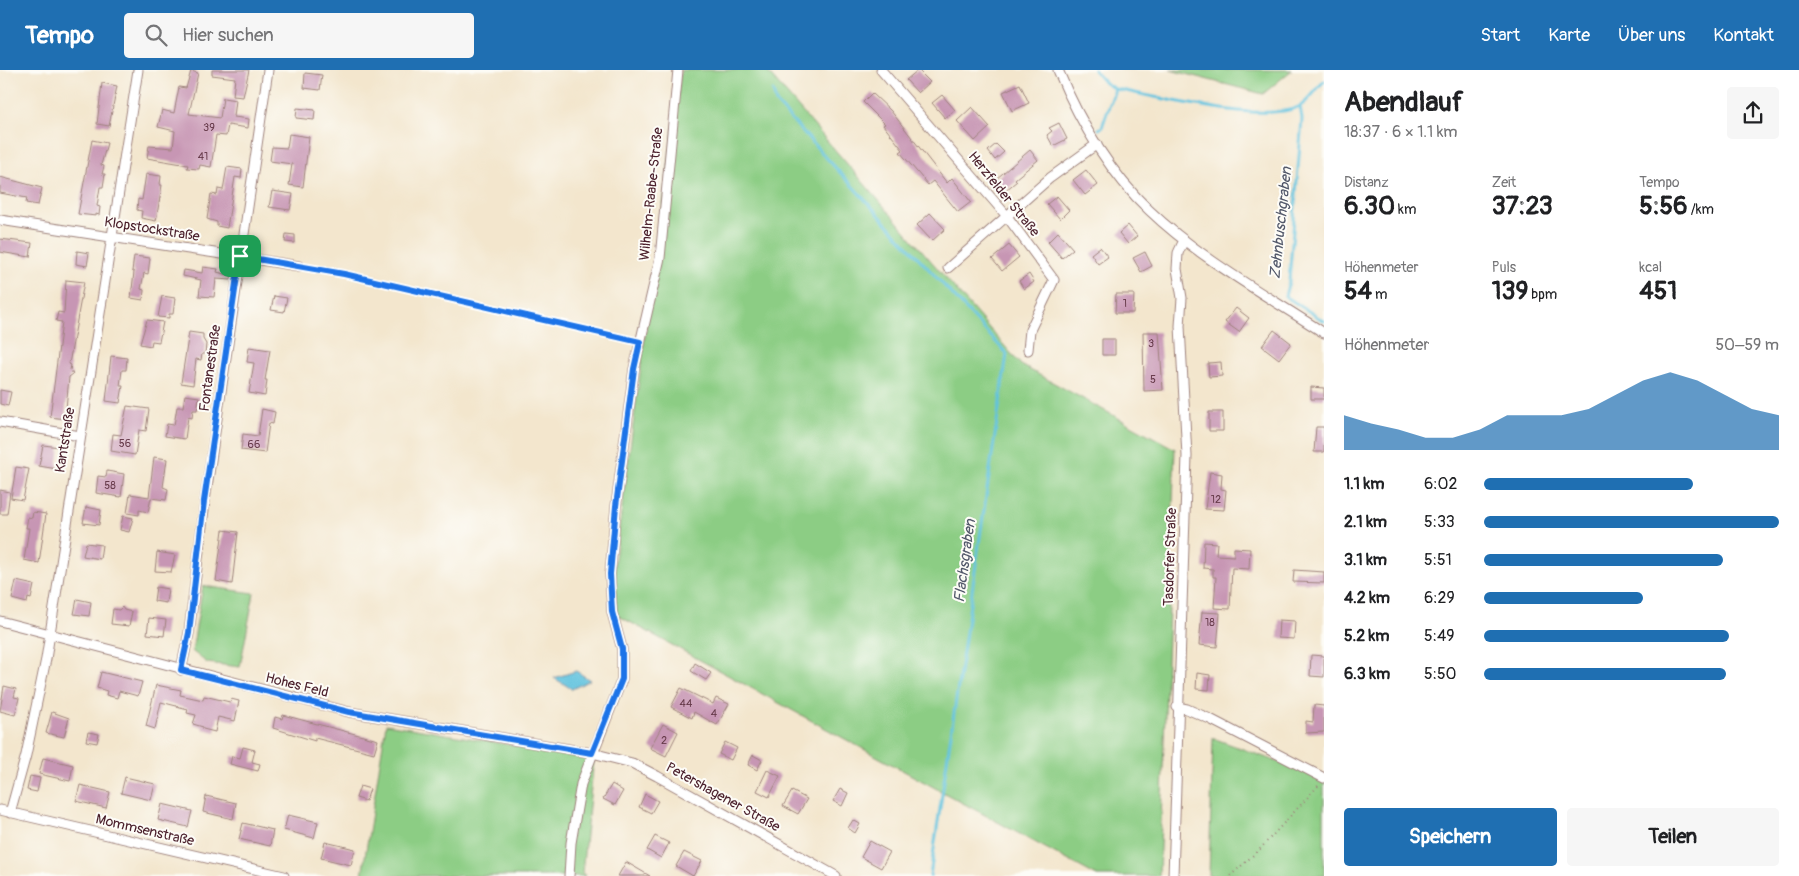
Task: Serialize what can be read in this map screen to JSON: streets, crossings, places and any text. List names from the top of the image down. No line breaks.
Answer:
{"streets":{"street":["Wilhelm-Raabe-Straße","Herzfelder Straße","Klopstockstraße","Fontanestraße","Kantstraße","Tasdorfer Straße","Hohes Feld","Petershagener Straße","Mommsenstraße"]},"crossings":[["Wilhelm-Raabe-Straße","Hohes Feld"],["Wilhelm-Raabe-Straße","Petershagener Straße"],["Klopstockstraße","Fontanestraße"],["Klopstockstraße","Kantstraße"],["Fontanestraße","Hohes Feld"],["Kantstraße","Hohes Feld"],["Kantstraße","Mommsenstraße"],["Hohes Feld","Petershagener Straße"]],"water":["Zehnbuschgraben","Flachsgraben"],"house_numbers":["39","41","1","3","5","56","66","58","12","18","44","4","2"],"page":{"header":"Tempo","search":"Hier suchen","nav":["Start","Karte","Über uns","Kontakt"],"heading":["Abendlauf","18:37 · 6 × 1.1 km"],"stats":[["Distanz","6.30 km"],["Zeit","37:23"],["Tempo","5:56 /km"],["Höhenmeter","54 m"],["Puls","139 bpm"],["kcal","451"]],"chart":["Höhenmeter","50–59 m"],"list":[{"name":"1.1 km","note":"6:02"},{"name":"2.1 km","note":"5:33"},{"name":"3.1 km","note":"5:51"},{"name":"4.2 km","note":"6:29"},{"name":"5.2 km","note":"5:49"},{"name":"6.3 km","note":"5:50"}],"buttons":["Speichern","Teilen"]}}
